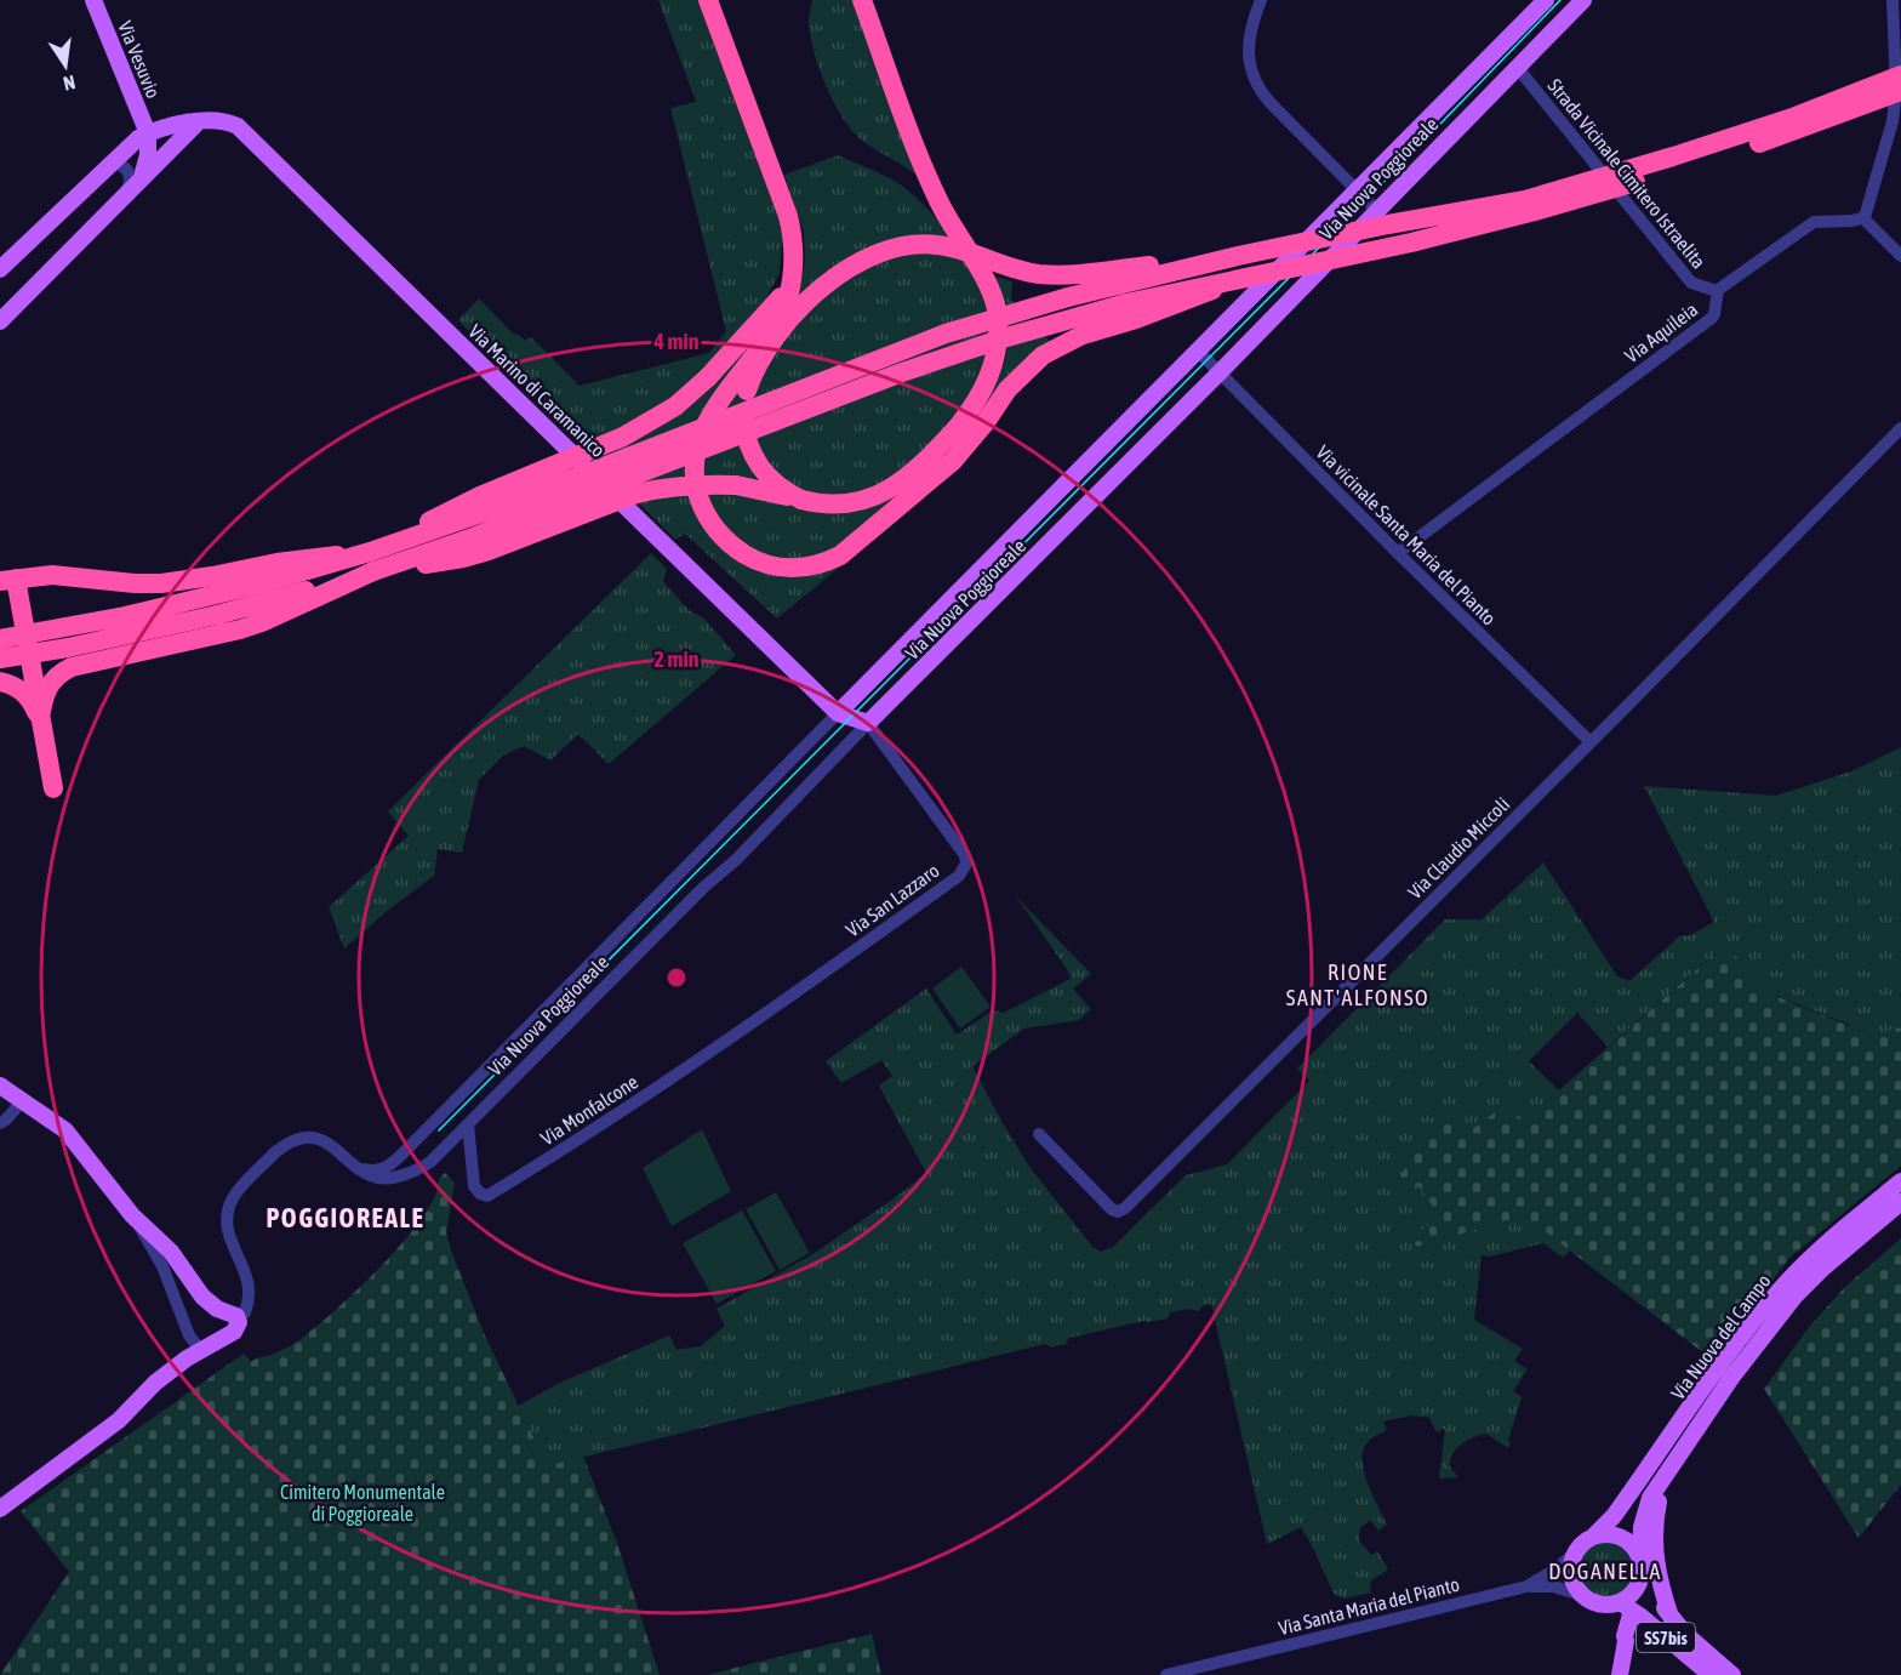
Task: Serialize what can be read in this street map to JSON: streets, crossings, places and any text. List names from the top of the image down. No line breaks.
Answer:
{"streets":{"main road":["Via Vesuvio","Via Nuova Poggioreale","Via Marino di Caramanico","Via Nuova del Campo","SS7bis"],"street":["Strada Vicinale Cimitero Istraelita","Via Aquileia","Via vicinale Santa Maria del Pianto","Via Claudio Miccoli","Via San Lazzaro","Via Monfalcone","Via Santa Maria del Pianto"]},"crossings":[["Via Vesuvio","Via Marino di Caramanico"],["Strada Vicinale Cimitero Istraelita","Via Nuova Poggioreale"],["Strada Vicinale Cimitero Istraelita","Via Aquileia"],["Via Nuova Poggioreale","Via Marino di Caramanico"],["Via Nuova Poggioreale","Via vicinale Santa Maria del Pianto"],["Via Nuova Poggioreale","Via San Lazzaro"],["Via Nuova Poggioreale","Via Monfalcone"],["Via Aquileia","Via vicinale Santa Maria del Pianto"],["Via vicinale Santa Maria del Pianto","Via Claudio Miccoli"],["Via San Lazzaro","Via Monfalcone"],["Via Nuova del Campo","Via Santa Maria del Pianto"],["Via Nuova del Campo","SS7bis"],["Via Santa Maria del Pianto","SS7bis"]],"districts":["RIONE SANT'ALFONSO","POGGIOREALE","DOGANELLA"],"parks":["Cimitero Monumentale di Poggioreale"],"north":"bottom","rings":["4 min","2 min"]}
